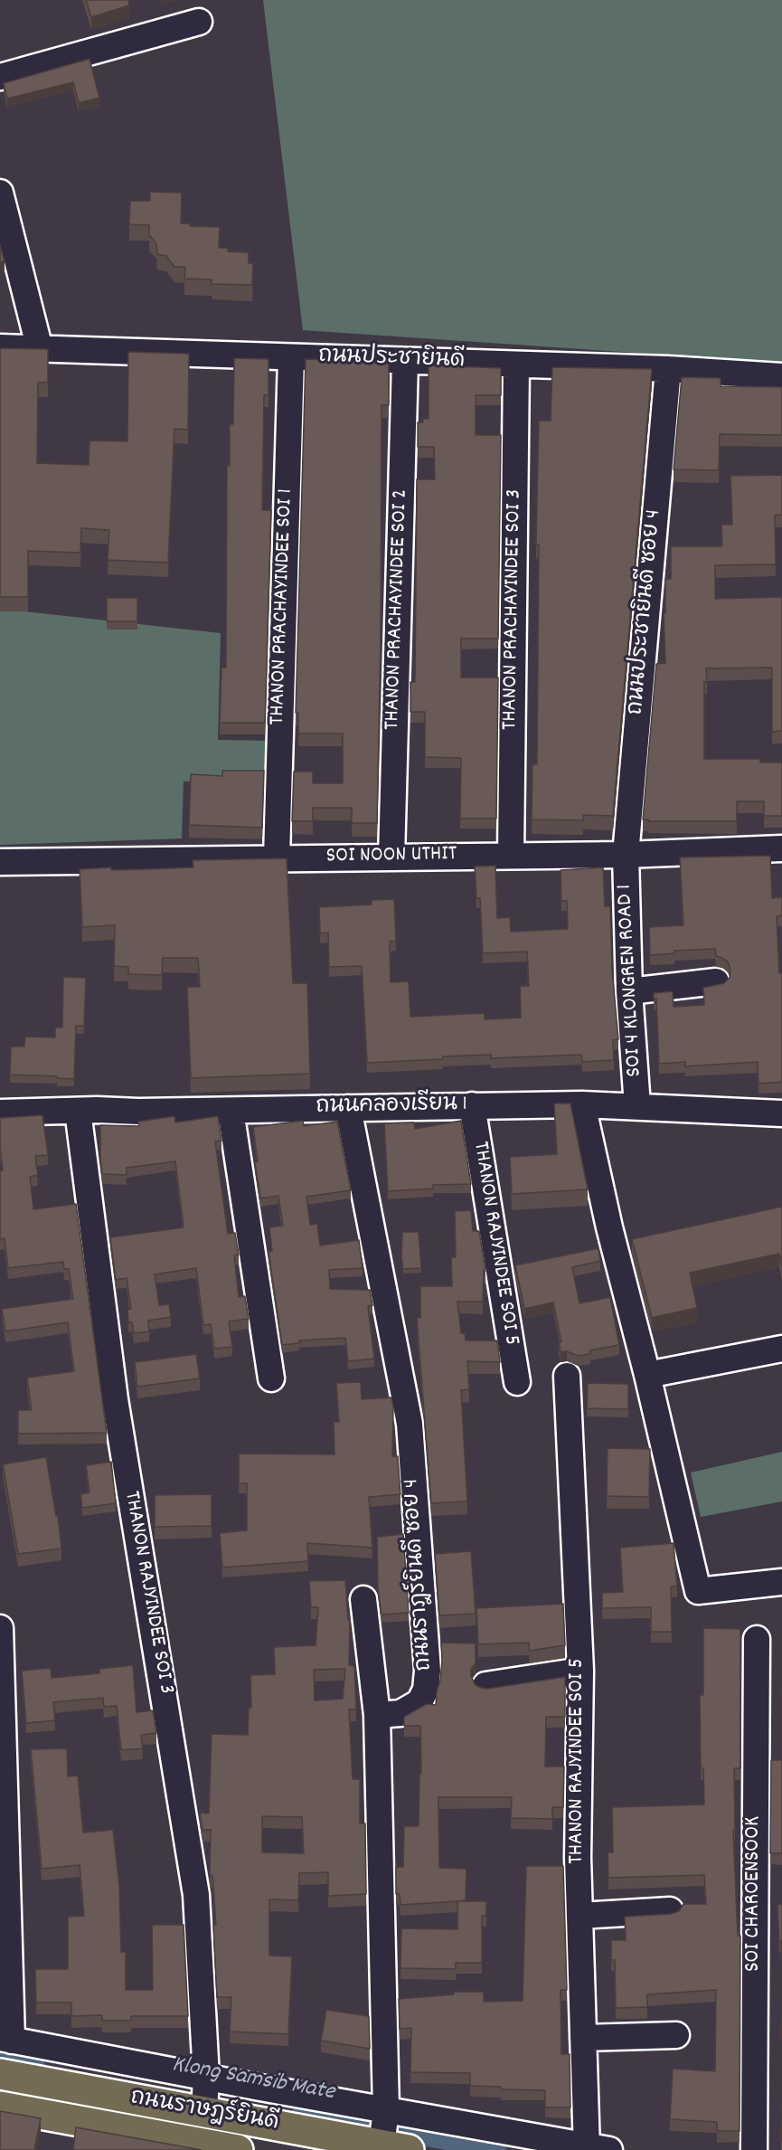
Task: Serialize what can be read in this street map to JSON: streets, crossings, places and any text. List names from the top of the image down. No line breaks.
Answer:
{"streets":{"main road":["ถนนราษฎร์ยินดี"],"street":["ถนนประชายินดี","THANON PRACHAYINDEE SOI 1","THANON PRACHAYINDEE SOI 2","THANON PRACHAYINDEE SOI 3","ถนนประชายินดี ซอย 4","SOI NOON UTHIT","SOI 4 KLONGREN ROAD 1","ถนนคลองเรียน 1","THANON RAJYINDEE SOI 5","ถนนราฎร์ยินดี ซอย 4","THANON RAJYINDEE SOI 3","SOI CHAROENSOOK"]},"crossings":[["ถนนประชายินดี","THANON PRACHAYINDEE SOI 1"],["ถนนประชายินดี","THANON PRACHAYINDEE SOI 2"],["ถนนประชายินดี","THANON PRACHAYINDEE SOI 3"],["ถนนประชายินดี","ถนนประชายินดี ซอย 4"],["THANON PRACHAYINDEE SOI 1","SOI NOON UTHIT"],["THANON PRACHAYINDEE SOI 2","SOI NOON UTHIT"],["THANON PRACHAYINDEE SOI 3","SOI NOON UTHIT"],["ถนนประชายินดี ซอย 4","SOI NOON UTHIT"],["ถนนประชายินดี ซอย 4","SOI 4 KLONGREN ROAD 1"],["SOI NOON UTHIT","SOI 4 KLONGREN ROAD 1"],["SOI 4 KLONGREN ROAD 1","ถนนคลองเรียน 1"],["ถนนคลองเรียน 1","THANON RAJYINDEE SOI 5"],["ถนนคลองเรียน 1","ถนนราฎร์ยินดี ซอย 4"],["ถนนคลองเรียน 1","THANON RAJYINDEE SOI 3"],["THANON RAJYINDEE SOI 3","ถนนราษฎร์ยินดี"]],"water":["Klong Samsib Mate"]}
